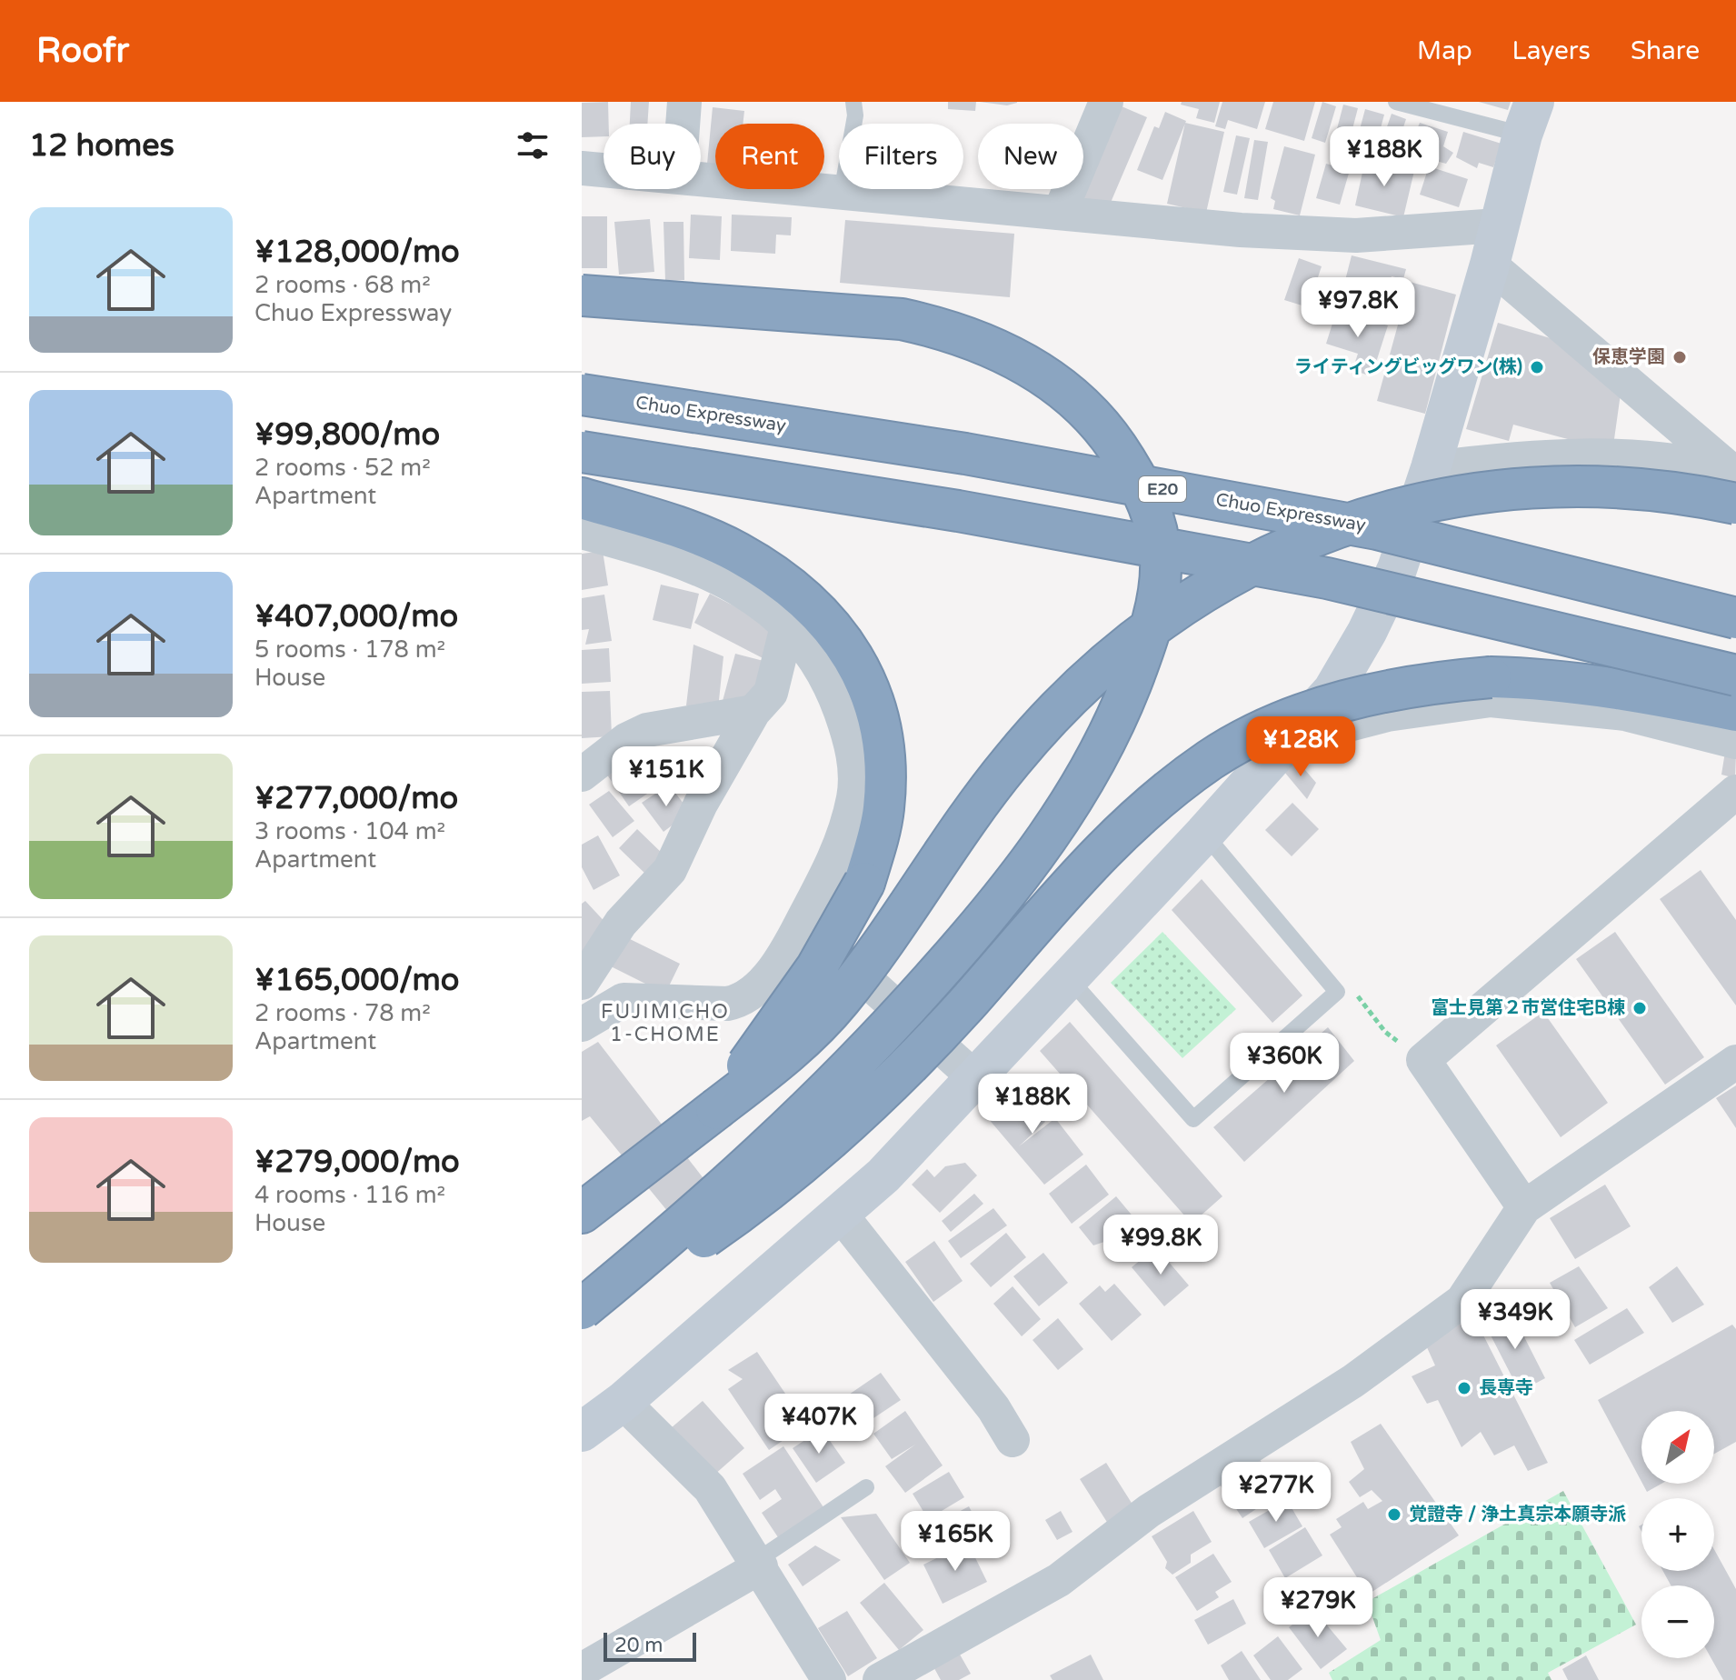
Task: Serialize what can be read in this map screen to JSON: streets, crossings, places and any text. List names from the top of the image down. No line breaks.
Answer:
{"streets":{"highway":["Chuo Expressway","E20"]},"districts":["FUJIMICHO 1-CHOME"],"places":["保恵学園","ライティングビッグワン(株)","富士見第２市営住宅B棟","長専寺","覚證寺 / 浄土真宗本願寺派"],"scale_bar":"20 m","north":"top right","page":{"header":"Roofr","nav":["Map","Layers","Share"],"heading":"12 homes","chip":["Buy","Rent","Filters","New"],"price":["¥188K","¥97.8K","¥128K","¥151K","¥360K","¥188K","¥99.8K","¥349K","¥407K","¥277K","¥165K","¥279K"],"list":[{"name":"¥128,000/mo","note":"2 rooms · 68 m² · Chuo Expressway"},{"name":"¥99,800/mo","note":"2 rooms · 52 m² · Apartment"},{"name":"¥407,000/mo","note":"5 rooms · 178 m² · House"},{"name":"¥277,000/mo","note":"3 rooms · 104 m² · Apartment"},{"name":"¥165,000/mo","note":"2 rooms · 78 m² · Apartment"},{"name":"¥279,000/mo","note":"4 rooms · 116 m² · House"}],"map_buttons":["+","−"],"scale":"20 m"}}
